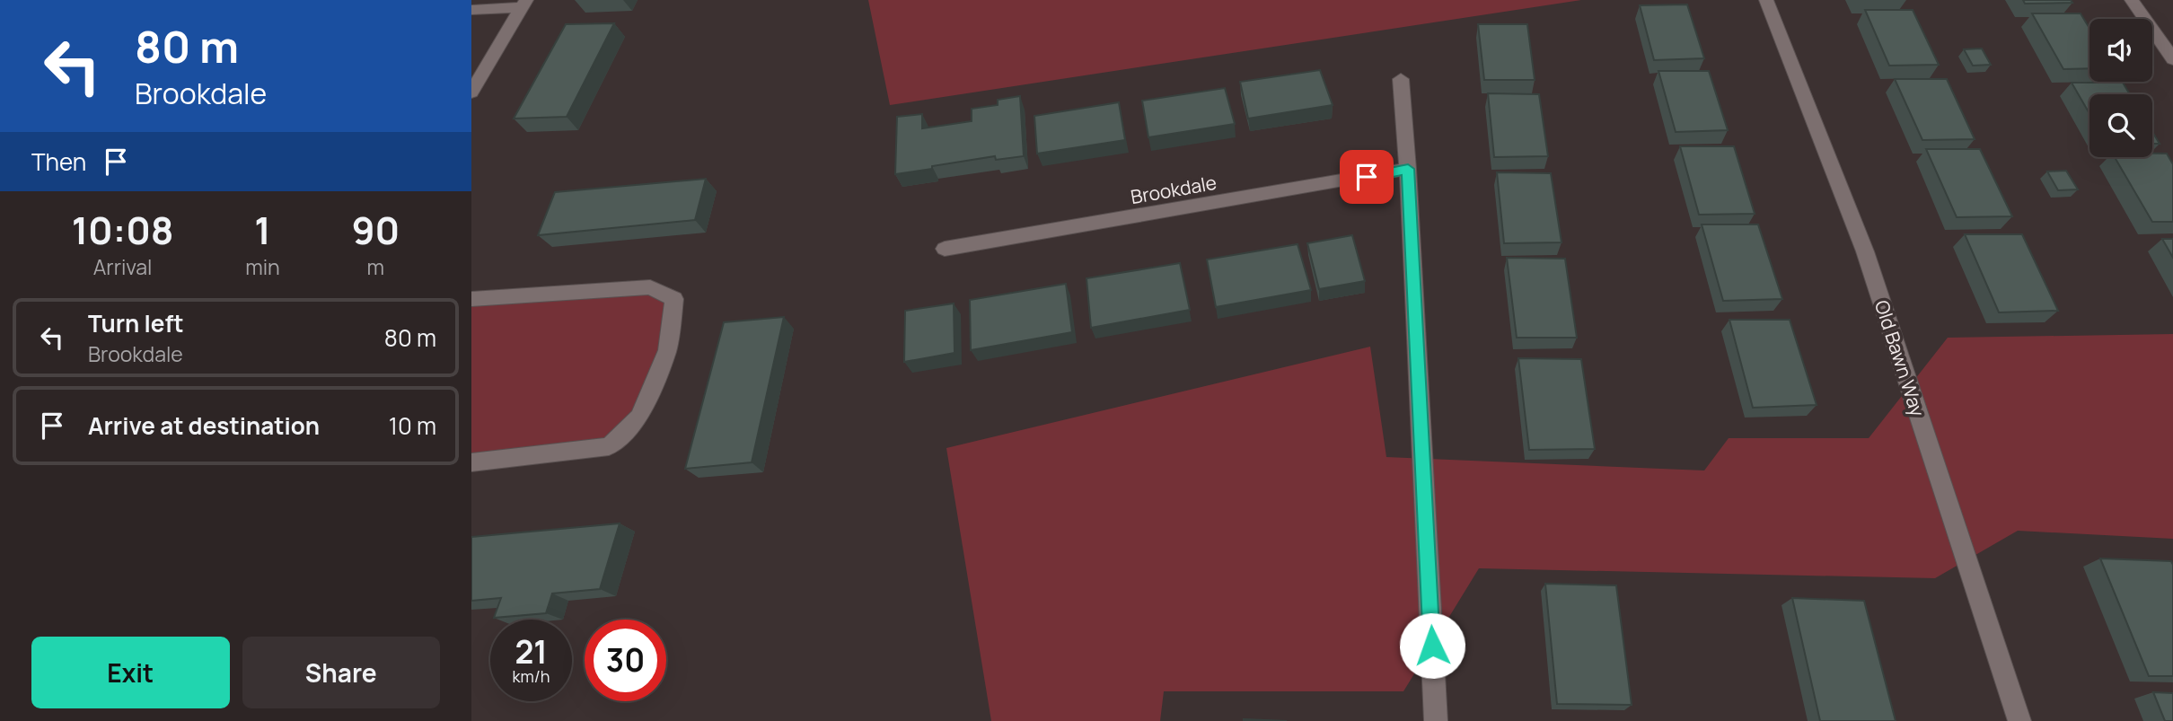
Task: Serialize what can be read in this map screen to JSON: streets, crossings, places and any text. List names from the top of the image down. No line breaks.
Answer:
{"streets":{"street":["Brookdale","Old Bawn Way"]},"page":{"turn":["80 m","Brookdale"],"then":"Then","eta":["10:08","Arrival","1","min","90","m"],"list":[{"name":"Turn left","note":"Brookdale","value":"80 m"},{"name":"Arrive at destination","value":"10 m"}],"speed":"21 km/h","limit":"30","buttons":["Exit","Share"]}}
